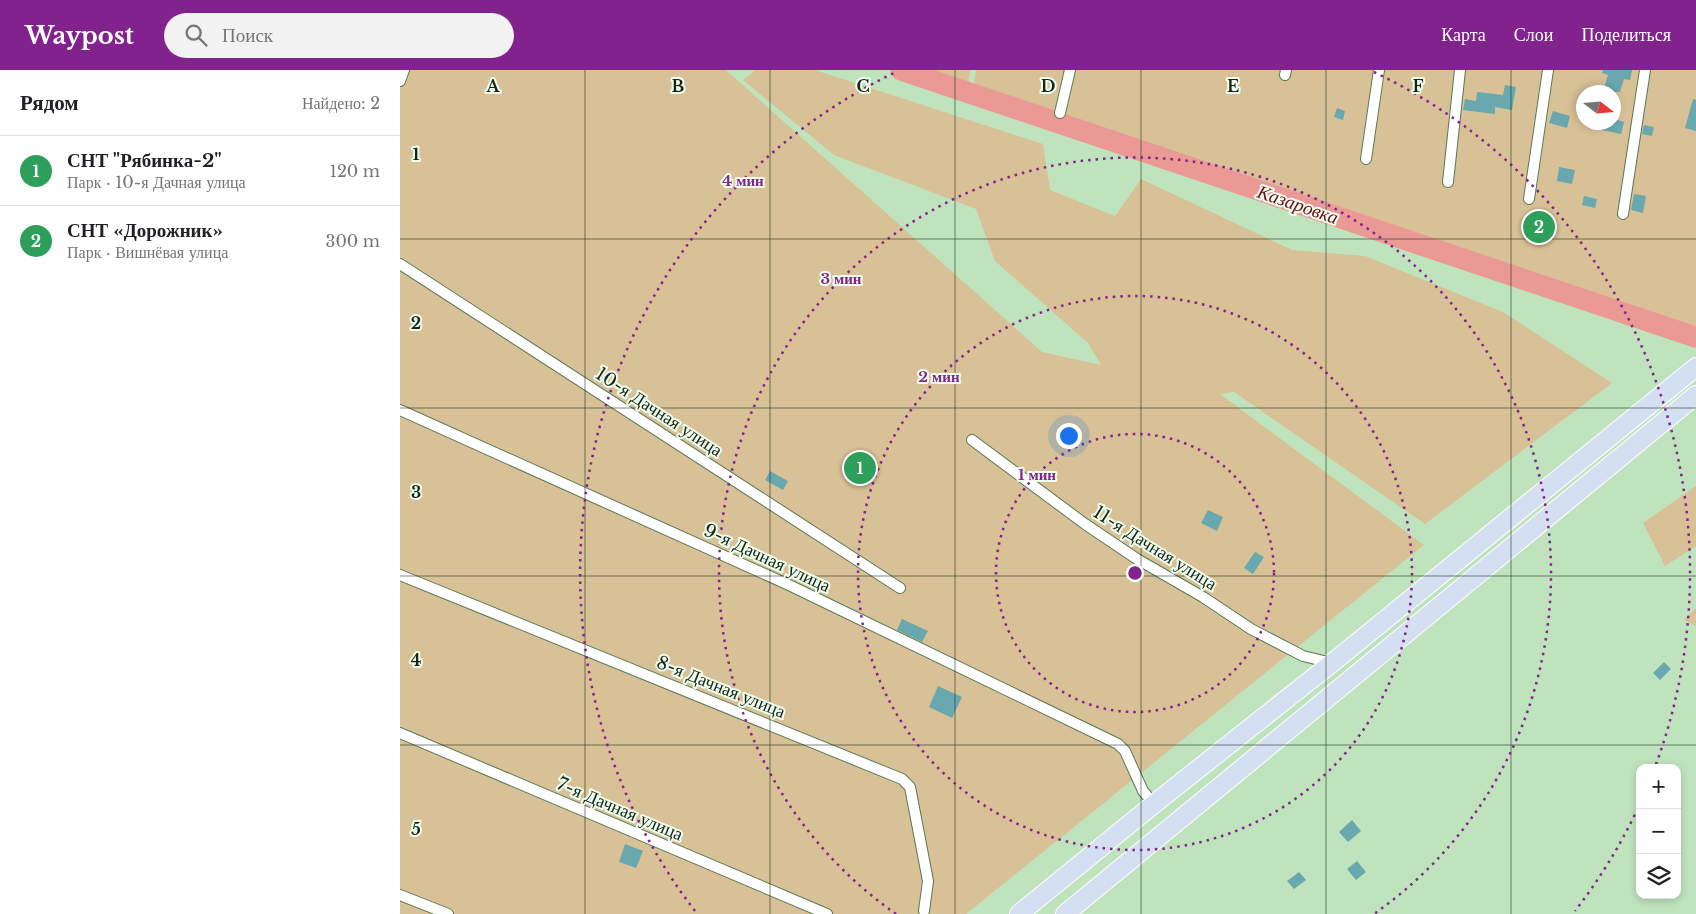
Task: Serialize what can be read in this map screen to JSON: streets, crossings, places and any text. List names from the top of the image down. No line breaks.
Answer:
{"streets":{"street":["10-я Дачная улица","11-я Дачная улица","9-я Дачная улица","8-я Дачная улица","7-я Дачная улица"]},"water":["Казаровка"],"north":"right","page":{"header":"Waypost","search":"Поиск","nav":["Карта","Слои","Поделиться"],"heading":["Рядом","Найдено: 2"],"list":[{"mark":"1","name":"СНТ \"Рябинка-2\"","note":"Парк · 10-я Дачная улица","value":"120 m"},{"mark":"2","name":"СНТ «Дорожник»","note":"Парк · Вишнёвая улица","value":"300 m"}],"pins":["2","1"],"map_buttons":["+","−"]},"grid":{"columns":["A","B","C","D","E","F"],"rows":["1","2","3","4","5"]},"rings":["4 мин","3 мин","2 мин","1 мин"]}
